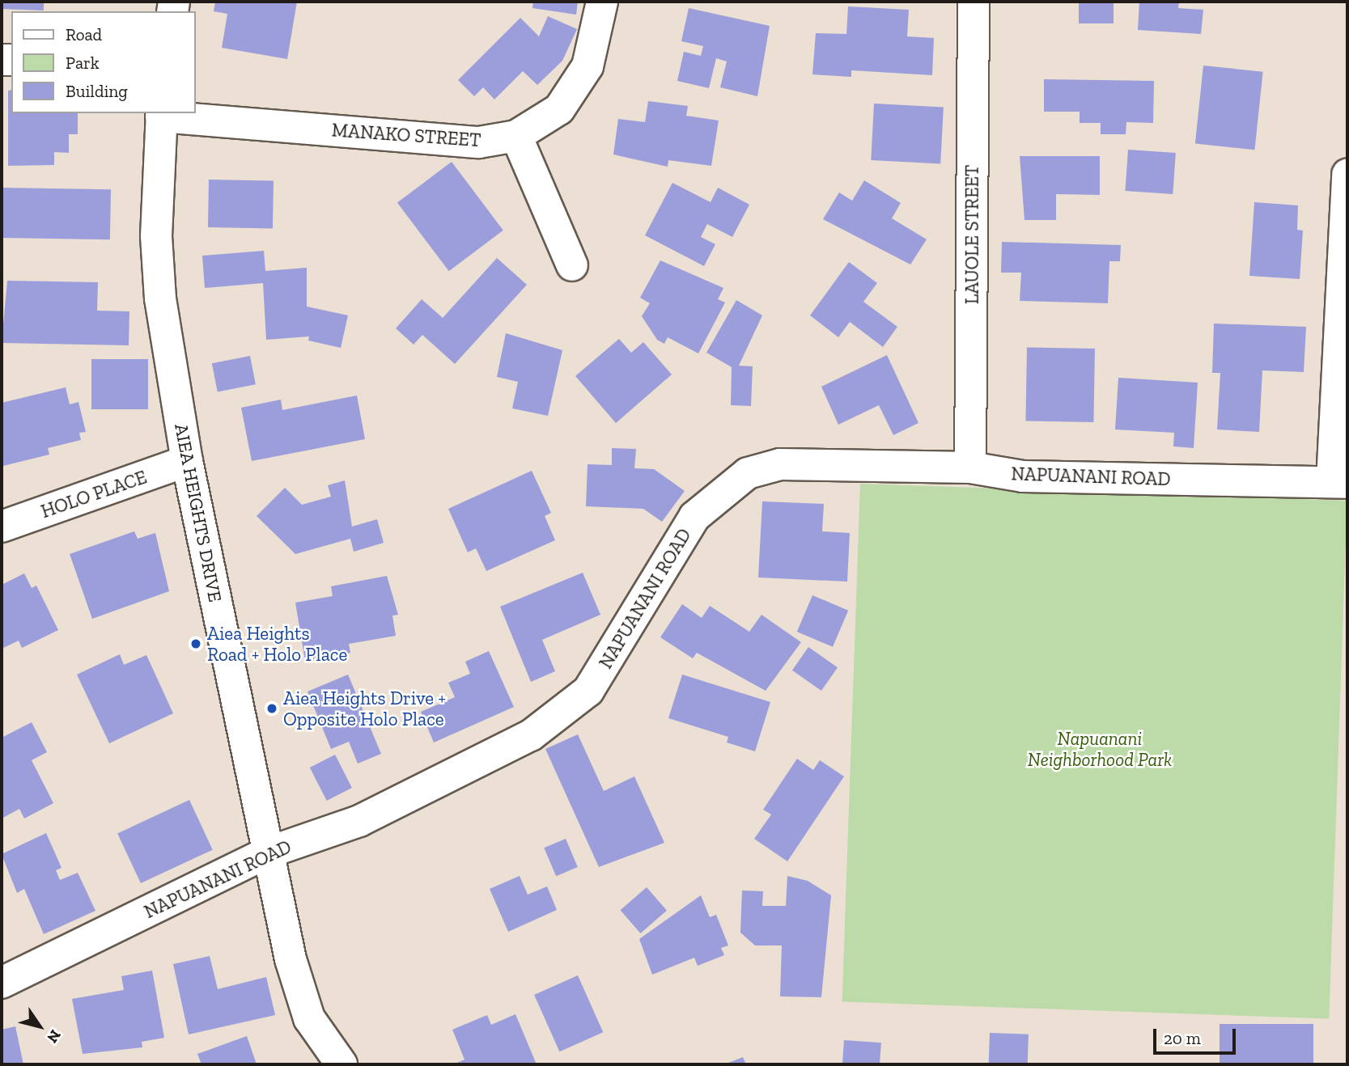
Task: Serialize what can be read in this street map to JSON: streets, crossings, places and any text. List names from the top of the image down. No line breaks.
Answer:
{"streets":{"street":["MANAKO STREET","LAUOLE STREET","NAPUANANI ROAD","HOLO PLACE","AIEA HEIGHTS DRIVE"]},"crossings":[["MANAKO STREET","AIEA HEIGHTS DRIVE"],["LAUOLE STREET","NAPUANANI ROAD"],["NAPUANANI ROAD","AIEA HEIGHTS DRIVE"],["HOLO PLACE","AIEA HEIGHTS DRIVE"]],"parks":["Napuanani Neighborhood Park"],"places":["Aiea Heights Road + Holo Place","Aiea Heights Drive + Opposite Holo Place"],"legend":["Road","Park","Building"],"scale_bar":"20 m","north":"bottom right"}
